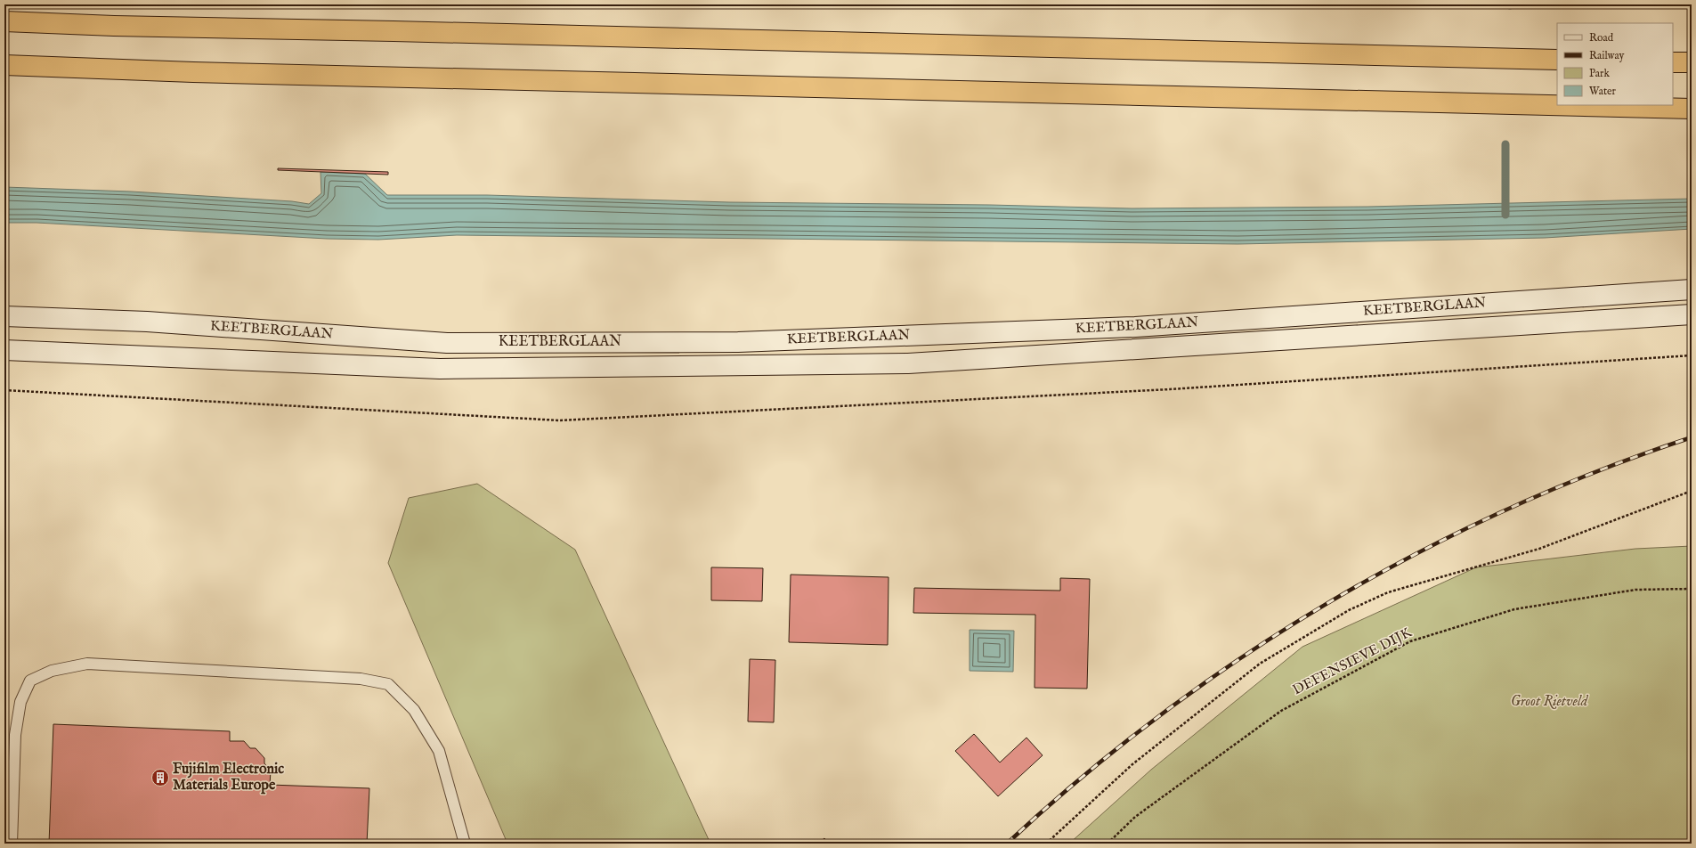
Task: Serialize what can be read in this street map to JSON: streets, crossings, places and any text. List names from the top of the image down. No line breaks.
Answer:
{"streets":{"main road":["KEETBERGLAAN"],"path":["DEFENSIEVE DIJK"]},"parks":["Groot Rietveld"],"places":{"building":["Fujifilm Electronic Materials Europe"]},"legend":["Road","Railway","Park","Water"]}
